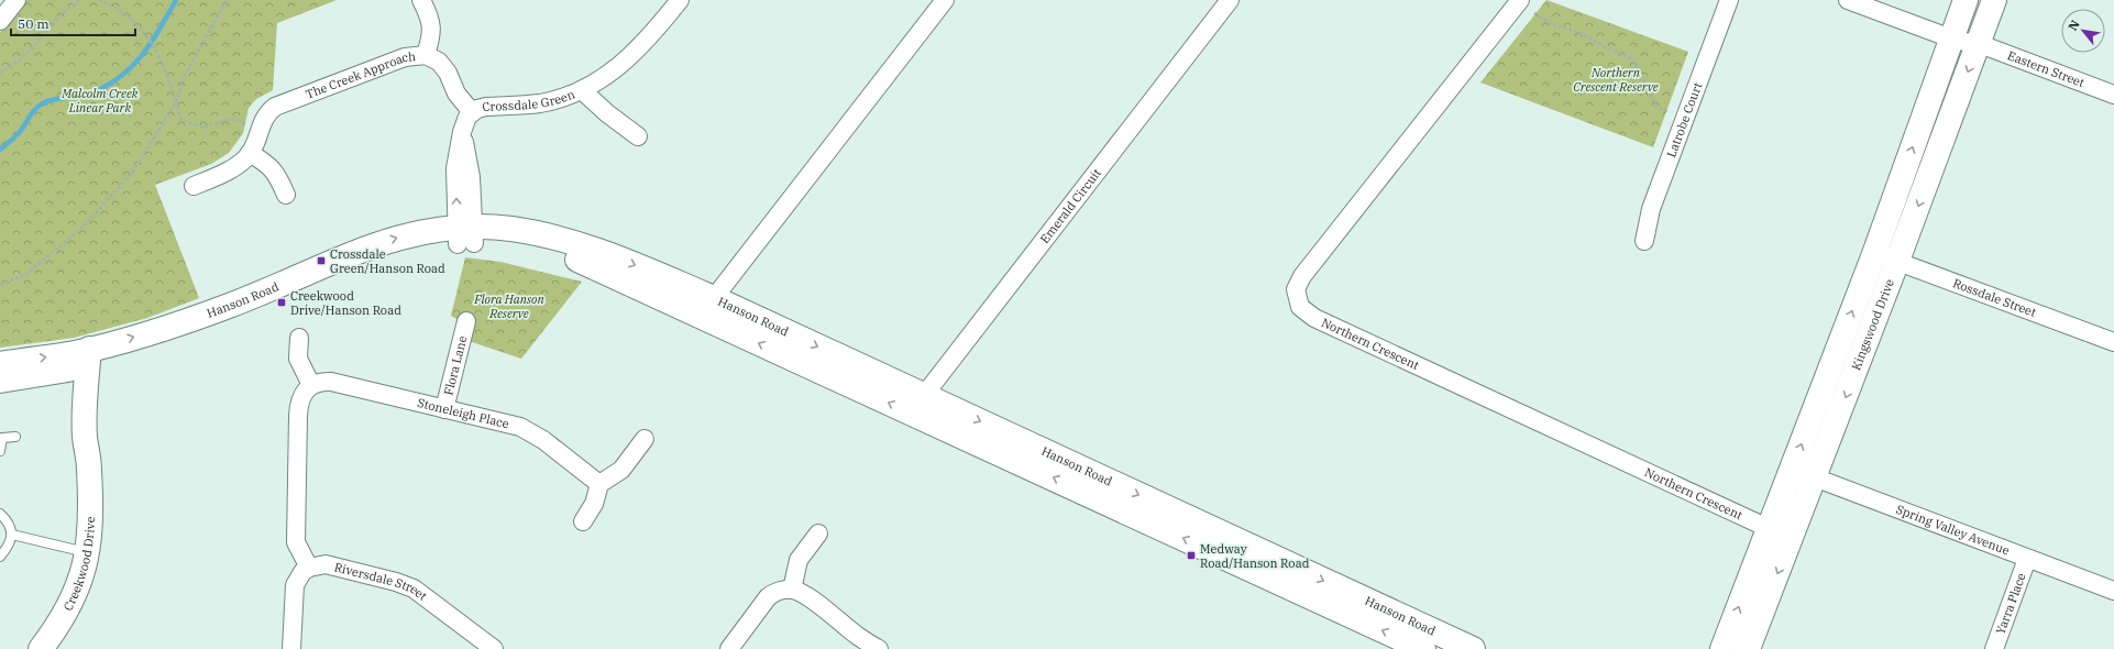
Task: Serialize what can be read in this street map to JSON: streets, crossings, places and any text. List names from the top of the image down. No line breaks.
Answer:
{"streets":{"street":["Eastern Street","The Creek Approach","Crossdale Green","Latrobe Court","Emerald Circuit","Rossdale Street","Hanson Road","Kingswood Drive","Northern Crescent","Flora Lane","Stoneleigh Place","Spring Valley Avenue","Creekwood Drive","Riversdale Street","Yarra Place"]},"crossings":[["Eastern Street","Kingswood Drive"],["The Creek Approach","Crossdale Green"],["Crossdale Green","Hanson Road"],["Emerald Circuit","Hanson Road"],["Rossdale Street","Kingswood Drive"],["Hanson Road","Creekwood Drive"],["Kingswood Drive","Northern Crescent"],["Kingswood Drive","Spring Valley Avenue"],["Flora Lane","Stoneleigh Place"],["Spring Valley Avenue","Yarra Place"]],"parks":["Northern Crescent Reserve","Malcolm Creek Linear Park","Flora Hanson Reserve"],"places":{"transit":["Crossdale Green/Hanson Road","Creekwood Drive/Hanson Road","Medway Road/Hanson Road"]},"scale_bar":"50 m","north":"top left"}
